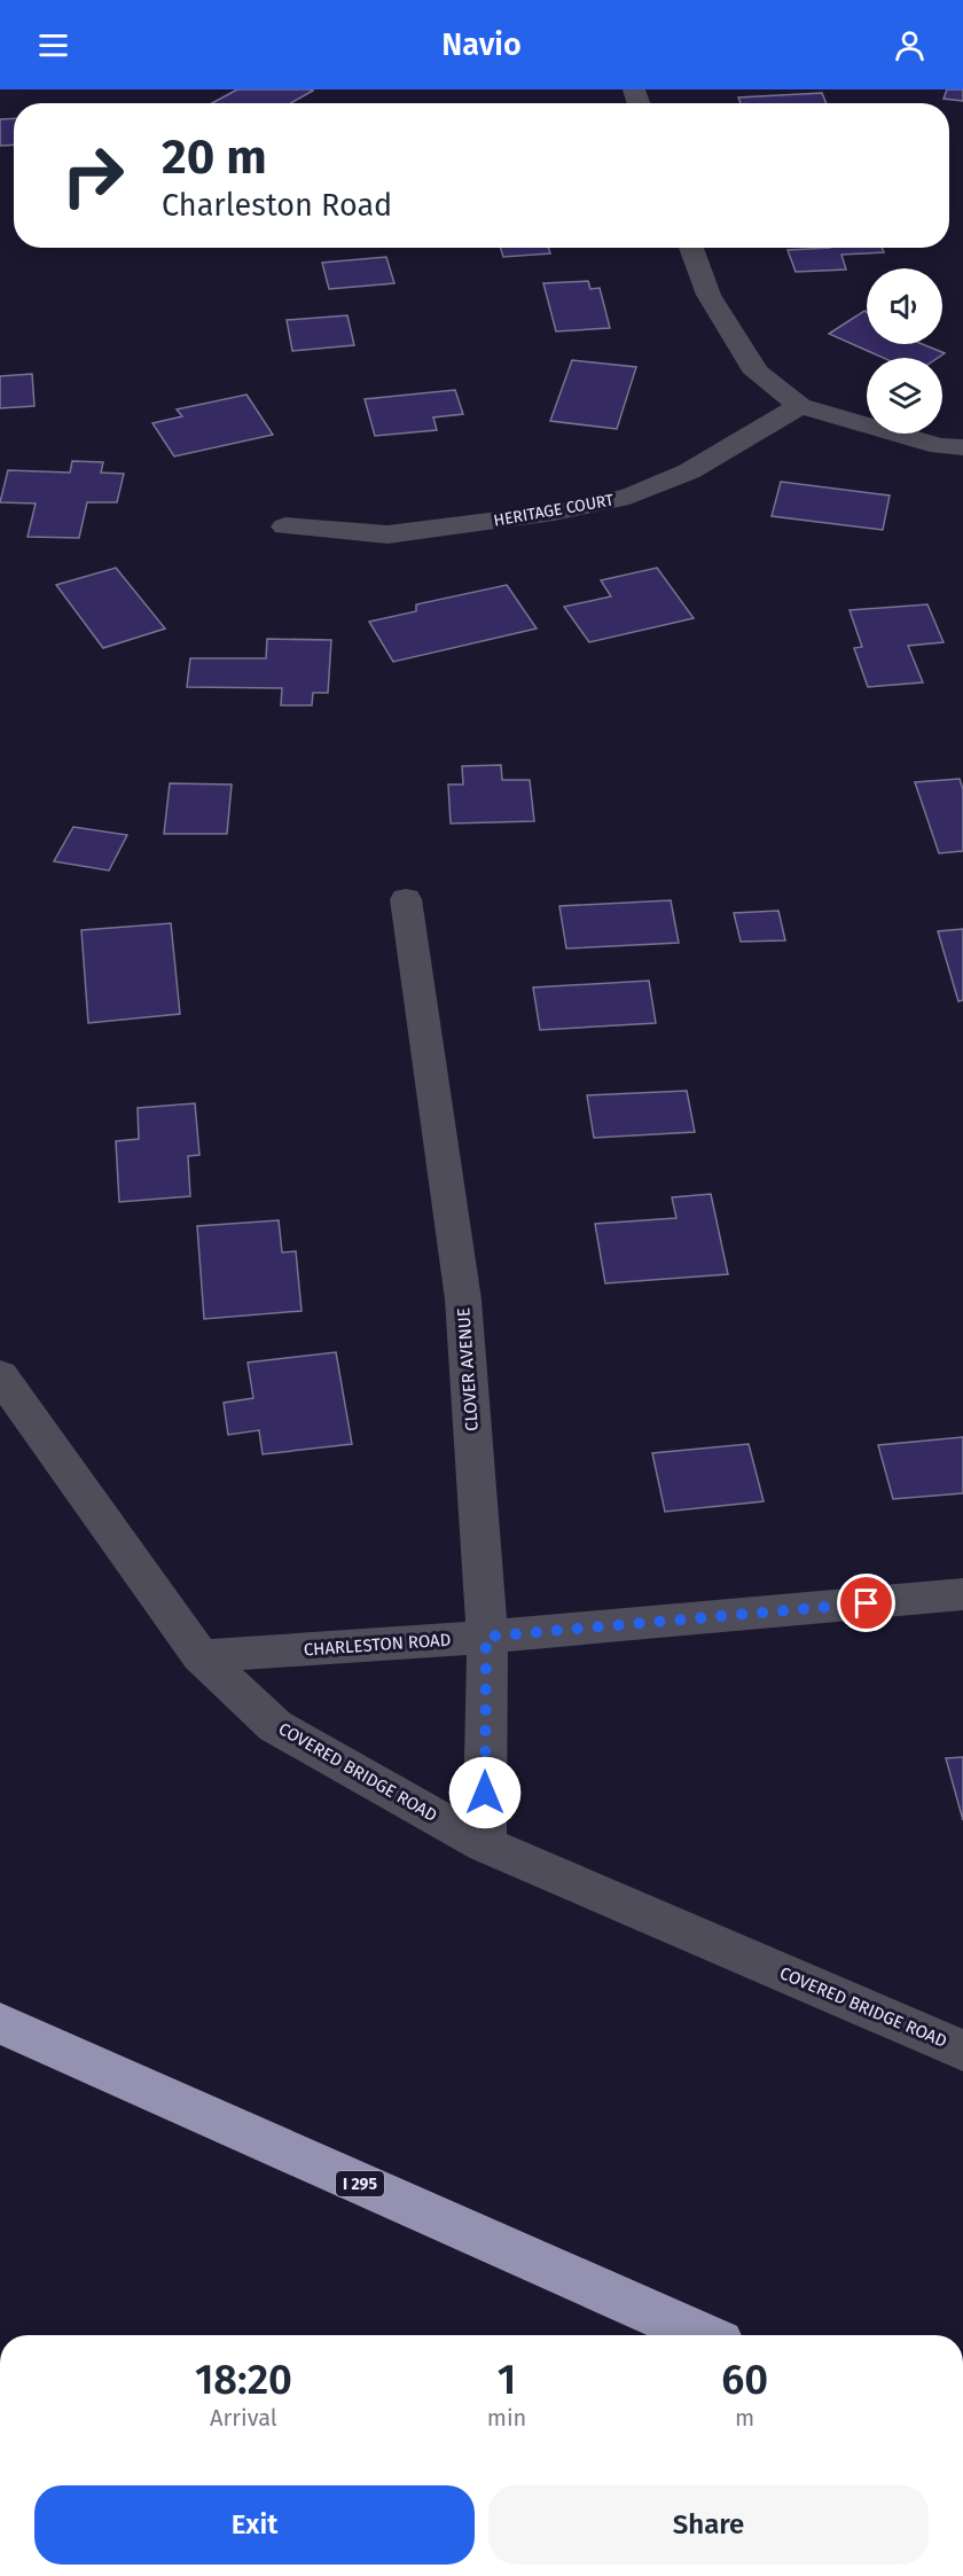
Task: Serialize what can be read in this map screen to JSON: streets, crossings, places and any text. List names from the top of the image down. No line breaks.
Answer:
{"streets":{"highway":["I 295"],"street":["HERITAGE COURT","CLOVER AVENUE","CHARLESTON ROAD","COVERED BRIDGE ROAD"]},"crossings":[["CLOVER AVENUE","CHARLESTON ROAD"],["CLOVER AVENUE","COVERED BRIDGE ROAD"],["CHARLESTON ROAD","COVERED BRIDGE ROAD"]],"page":{"header":"Navio","turn":["20 m","Charleston Road"],"eta":["18:20","Arrival","1","min","60","m"],"buttons":["Exit","Share"]}}
